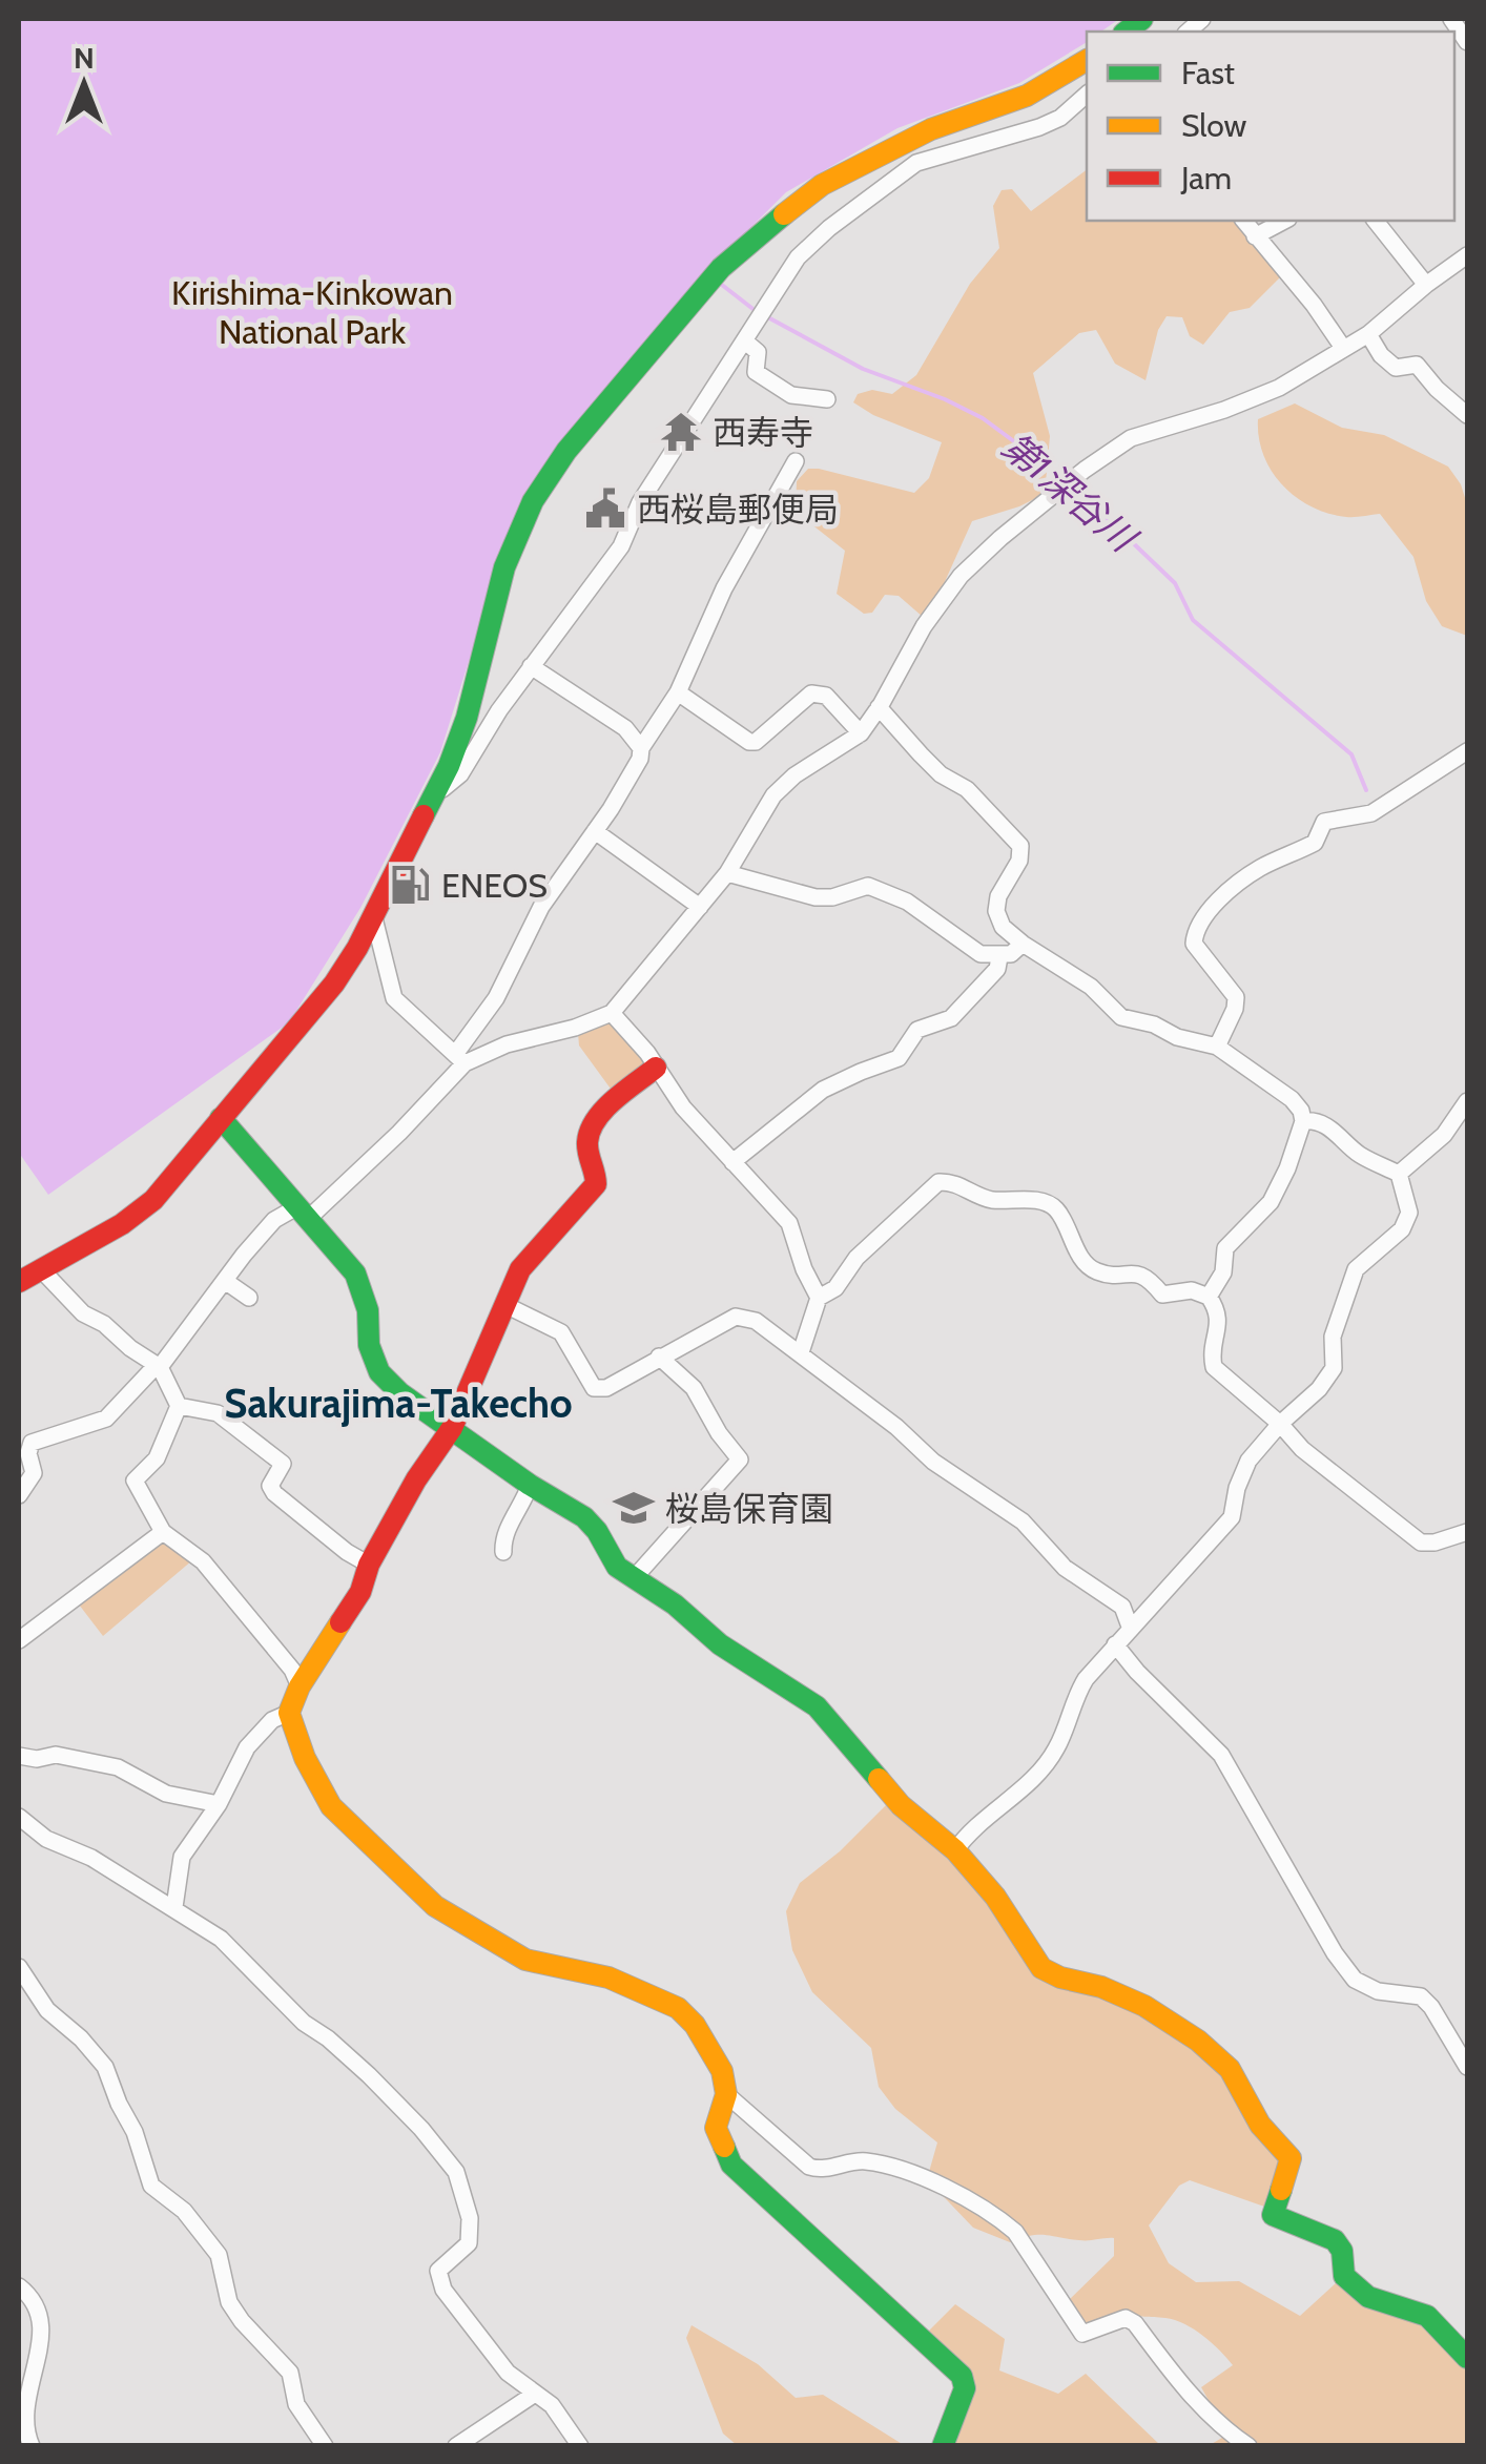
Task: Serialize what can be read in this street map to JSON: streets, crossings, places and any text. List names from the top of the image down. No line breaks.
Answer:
{"districts":["Sakurajima-Takecho"],"water":["第1深谷川"],"parks":["Kirishima-Kinkowan National Park"],"places":{"temple":["西寿寺"],"public building":["西桜島郵便局"],"fuel station":["ENEOS"],"school or university":["桜島保育園"]},"legend":["Fast","Slow","Jam"],"north":"top"}
